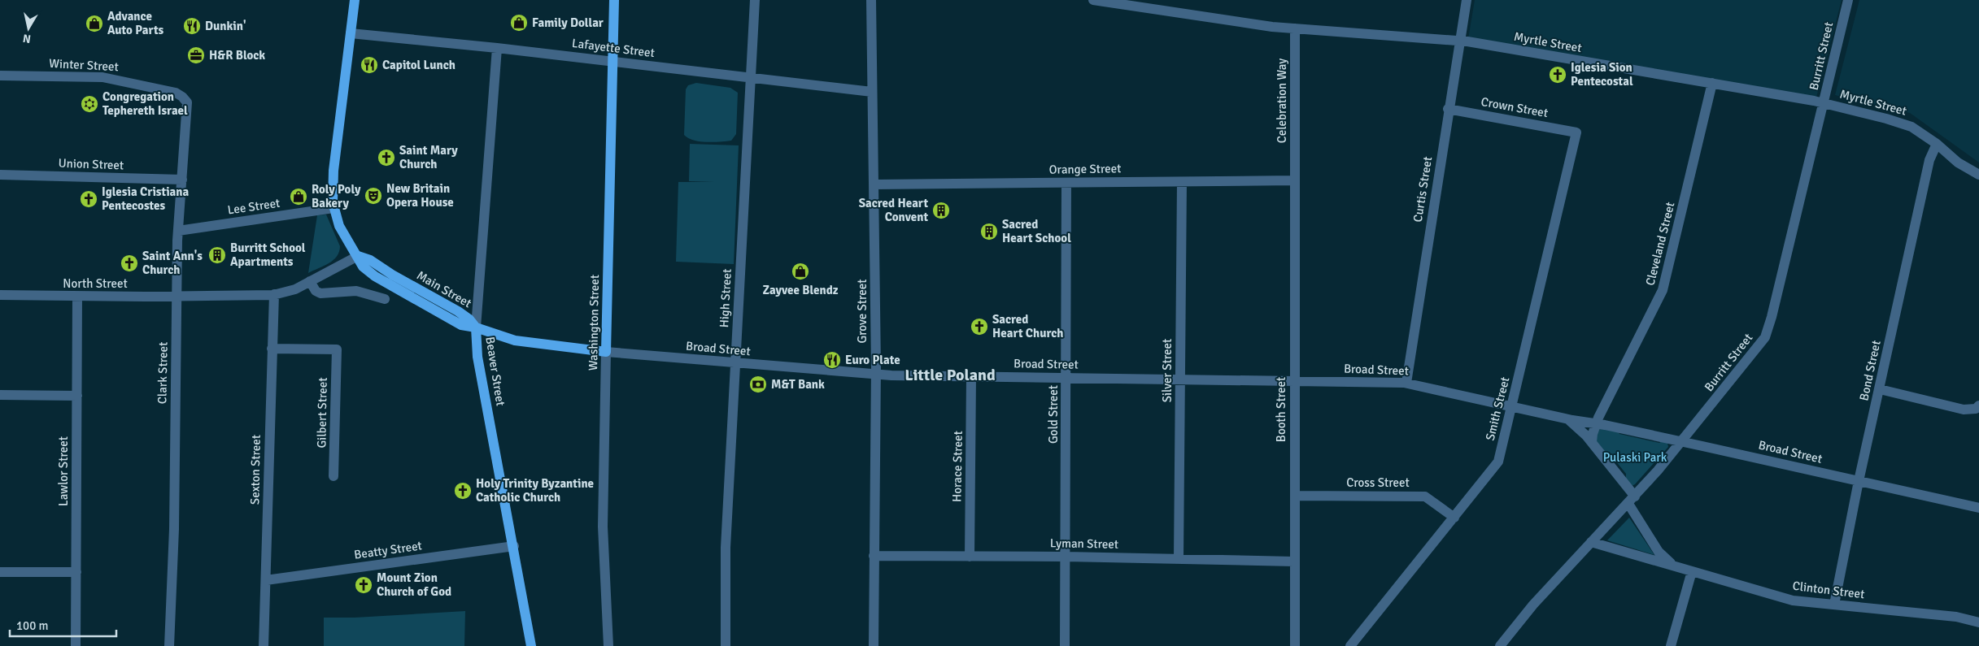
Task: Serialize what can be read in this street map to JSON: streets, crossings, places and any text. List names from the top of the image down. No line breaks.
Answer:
{"streets":{"main road":["Main Street","Washington Street","Broad Street","Beaver Street"],"street":["Myrtle Street","Lafayette Street","Burritt Street","Winter Street","Celebration Way","Crown Street","Union Street","Orange Street","Curtis Street","Lee Street","Cleveland Street","North Street","High Street","Grove Street","Silver Street","Bond Street","Clark Street","Smith Street","Booth Street","Gilbert Street","Gold Street","Horace Street","Sexton Street","Lawlor Street","Cross Street","Lyman Street","Beatty Street","Clinton Street"]},"crossings":[["Myrtle Street","Burritt Street"],["Myrtle Street","Celebration Way"],["Myrtle Street","Curtis Street"],["Myrtle Street","Cleveland Street"],["Myrtle Street","Bond Street"],["Lafayette Street","Main Street"],["Lafayette Street","High Street"],["Lafayette Street","Grove Street"],["Lafayette Street","Washington Street"],["Lafayette Street","Beaver Street"],["Burritt Street","Broad Street"],["Burritt Street","Clinton Street"],["Winter Street","Clark Street"],["Celebration Way","Orange Street"],["Celebration Way","Booth Street"],["Crown Street","Curtis Street"],["Crown Street","Smith Street"],["Union Street","Clark Street"],["Orange Street","Grove Street"],["Orange Street","Silver Street"],["Orange Street","Booth Street"],["Orange Street","Gold Street"],["Curtis Street","Broad Street"],["Lee Street","Main Street"],["Lee Street","Clark Street"],["Cleveland Street","Broad Street"],["North Street","Main Street"],["North Street","Clark Street"],["North Street","Sexton Street"],["North Street","Lawlor Street"],["Main Street","Broad Street"],["Main Street","Beaver Street"],["High Street","Broad Street"],["Grove Street","Broad Street"],["Grove Street","Lyman Street"],["Washington Street","Broad Street"],["Broad Street","Silver Street"],["Broad Street","Bond Street"],["Broad Street","Beaver Street"],["Broad Street","Smith Street"],["Broad Street","Booth Street"],["Broad Street","Gold Street"],["Broad Street","Horace Street"],["Broad Street","Clinton Street"],["Silver Street","Lyman Street"],["Bond Street","Clinton Street"],["Beaver Street","Beatty Street"],["Smith Street","Cross Street"],["Booth Street","Cross Street"],["Booth Street","Lyman Street"],["Gilbert Street","Sexton Street"],["Gold Street","Lyman Street"],["Horace Street","Lyman Street"],["Sexton Street","Beatty Street"]],"districts":["Little Poland"],"parks":["Pulaski Park"],"places":{"shop":["Family Dollar","Advance Auto Parts","Roly Poly Bakery","Zayvee Blendz"],"restaurant":["Dunkin'","Capitol Lunch","Euro Plate"],"office":["H&R Block"],"church":["Iglesia Sion Pentecostal","Saint Mary Church","Iglesia Cristiana Pentecostes","Saint Ann's Church","Sacred Heart Church","Holy Trinity Byzantine Catholic Church","Mount Zion Church of God"],"synagogue":["Congregation Tephereth Israel"],"theatre":["New Britain Opera House"],"building":["Sacred Heart Convent","Sacred Heart School","Burritt School Apartments"],"bank":["M&T Bank"]},"scale_bar":"100 m","north":"bottom"}
